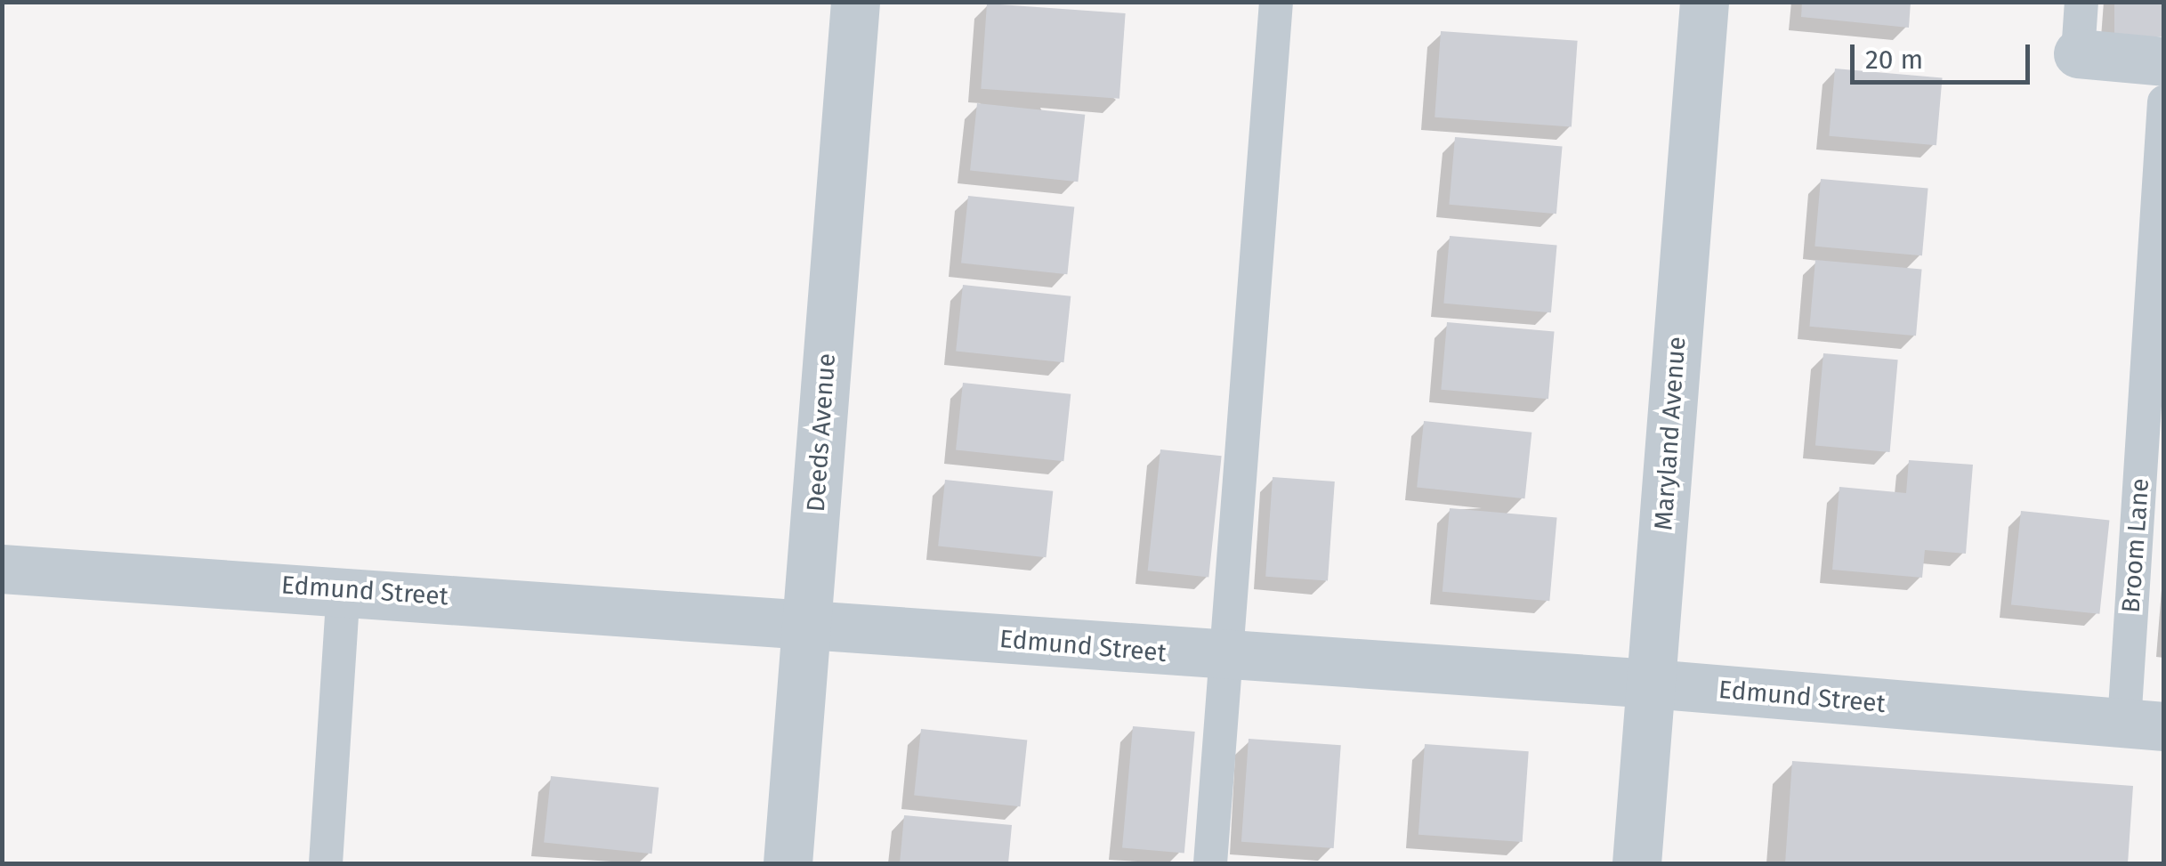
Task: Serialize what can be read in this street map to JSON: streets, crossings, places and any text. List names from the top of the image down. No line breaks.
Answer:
{"streets":{"street":["Deeds Avenue","Maryland Avenue","Edmund Street"],"lane":["Broom Lane"]},"crossings":[["Deeds Avenue","Edmund Street"],["Maryland Avenue","Edmund Street"],["Broom Lane","Edmund Street"]],"scale_bar":"20 m"}
